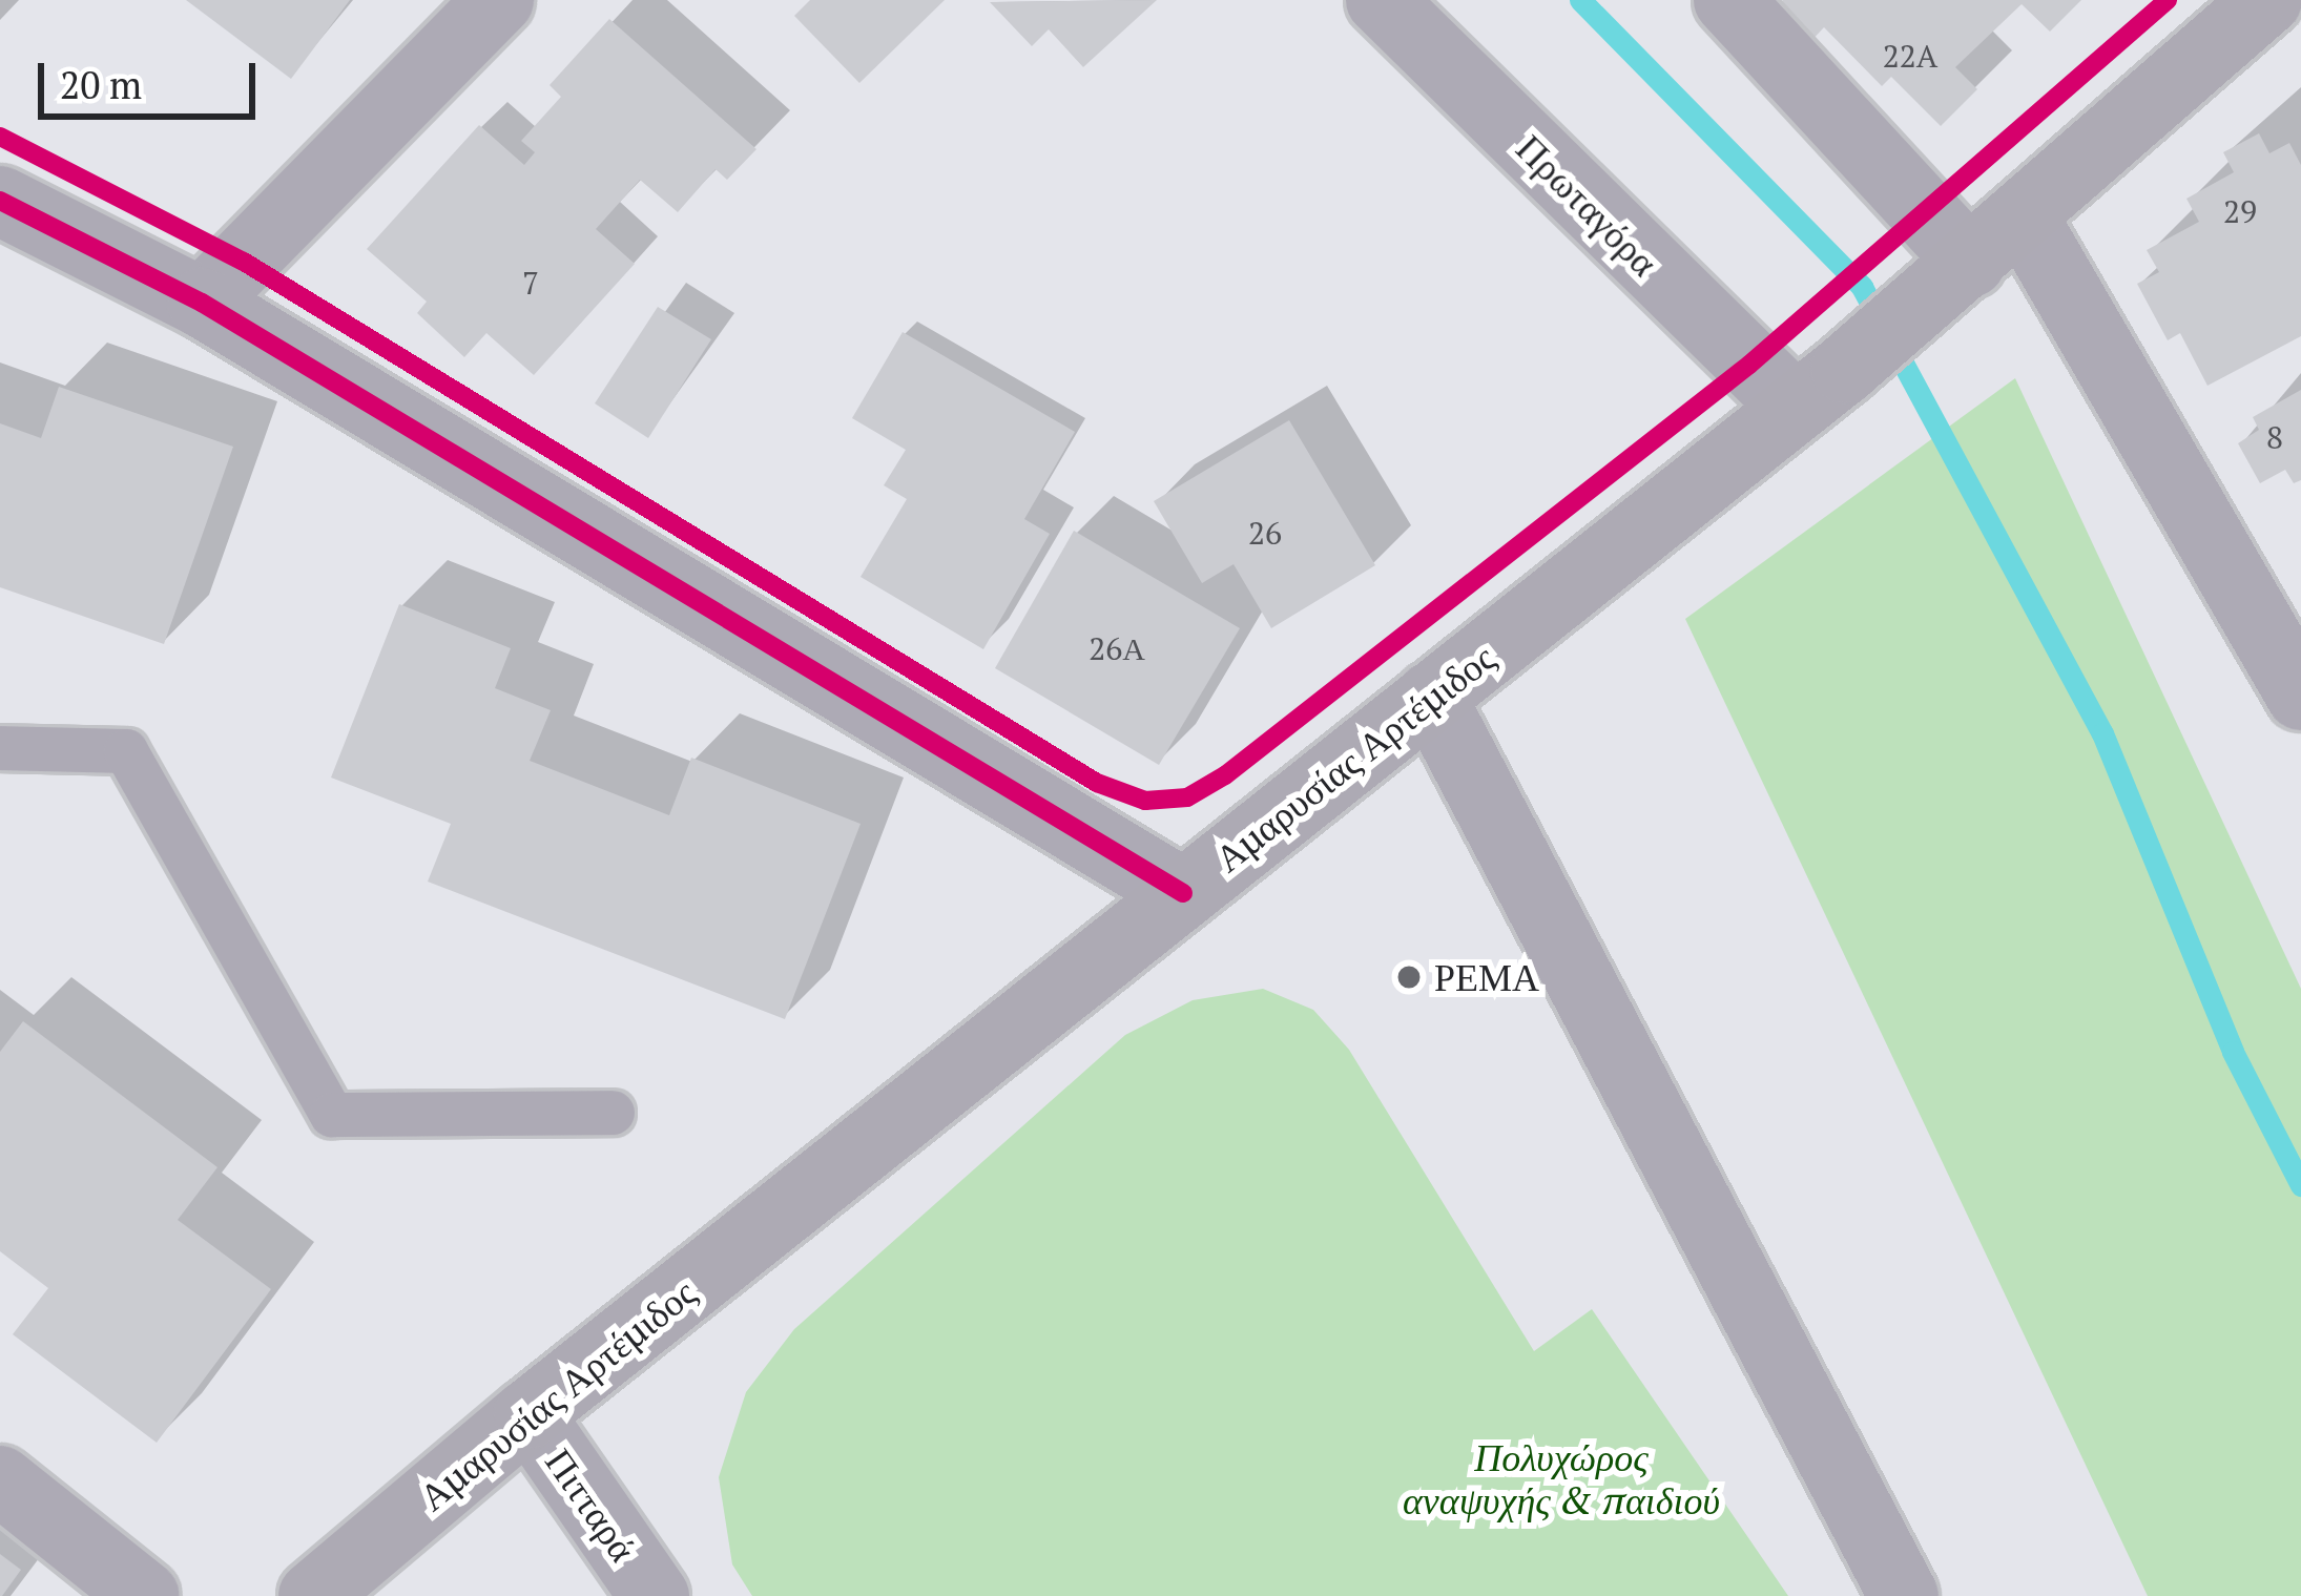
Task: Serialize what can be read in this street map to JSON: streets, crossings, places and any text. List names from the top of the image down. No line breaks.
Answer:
{"streets":{"main road":["Αμαρυσίας Αρτέμιδος"],"street":["Πρωταγόρα","Πιτταρά"]},"crossings":[["Πρωταγόρα","Αμαρυσίας Αρτέμιδος"],["Αμαρυσίας Αρτέμιδος","Πιτταρά"]],"parks":["Πολυχώρος αναψυχής & παιδιού"],"places":["ΡΕΜΑ"],"house_numbers":["22A","29","7","8","26","26Α"],"scale_bar":"20 m"}
